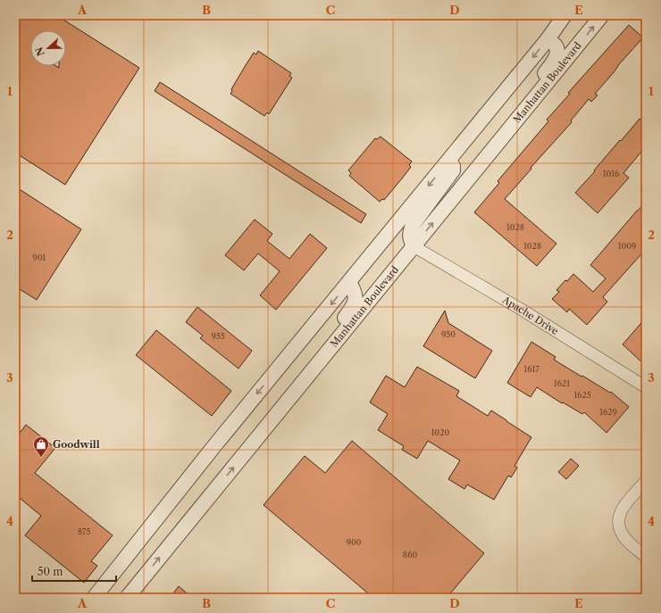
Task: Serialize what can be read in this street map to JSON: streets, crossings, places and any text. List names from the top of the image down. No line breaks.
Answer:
{"streets":{"street":["Manhattan Boulevard","Apache Drive"]},"crossings":[["Manhattan Boulevard","Apache Drive"]],"places":{"shop":["Goodwill"]},"house_numbers":["1016","1028","1028","1009","901","950","955","1617","1621","1625","1629","1020","875","900","860"],"scale_bar":"50 m","north":"left","grid":{"columns":["A","B","C","D","E"],"rows":["1","2","3","4"]}}
